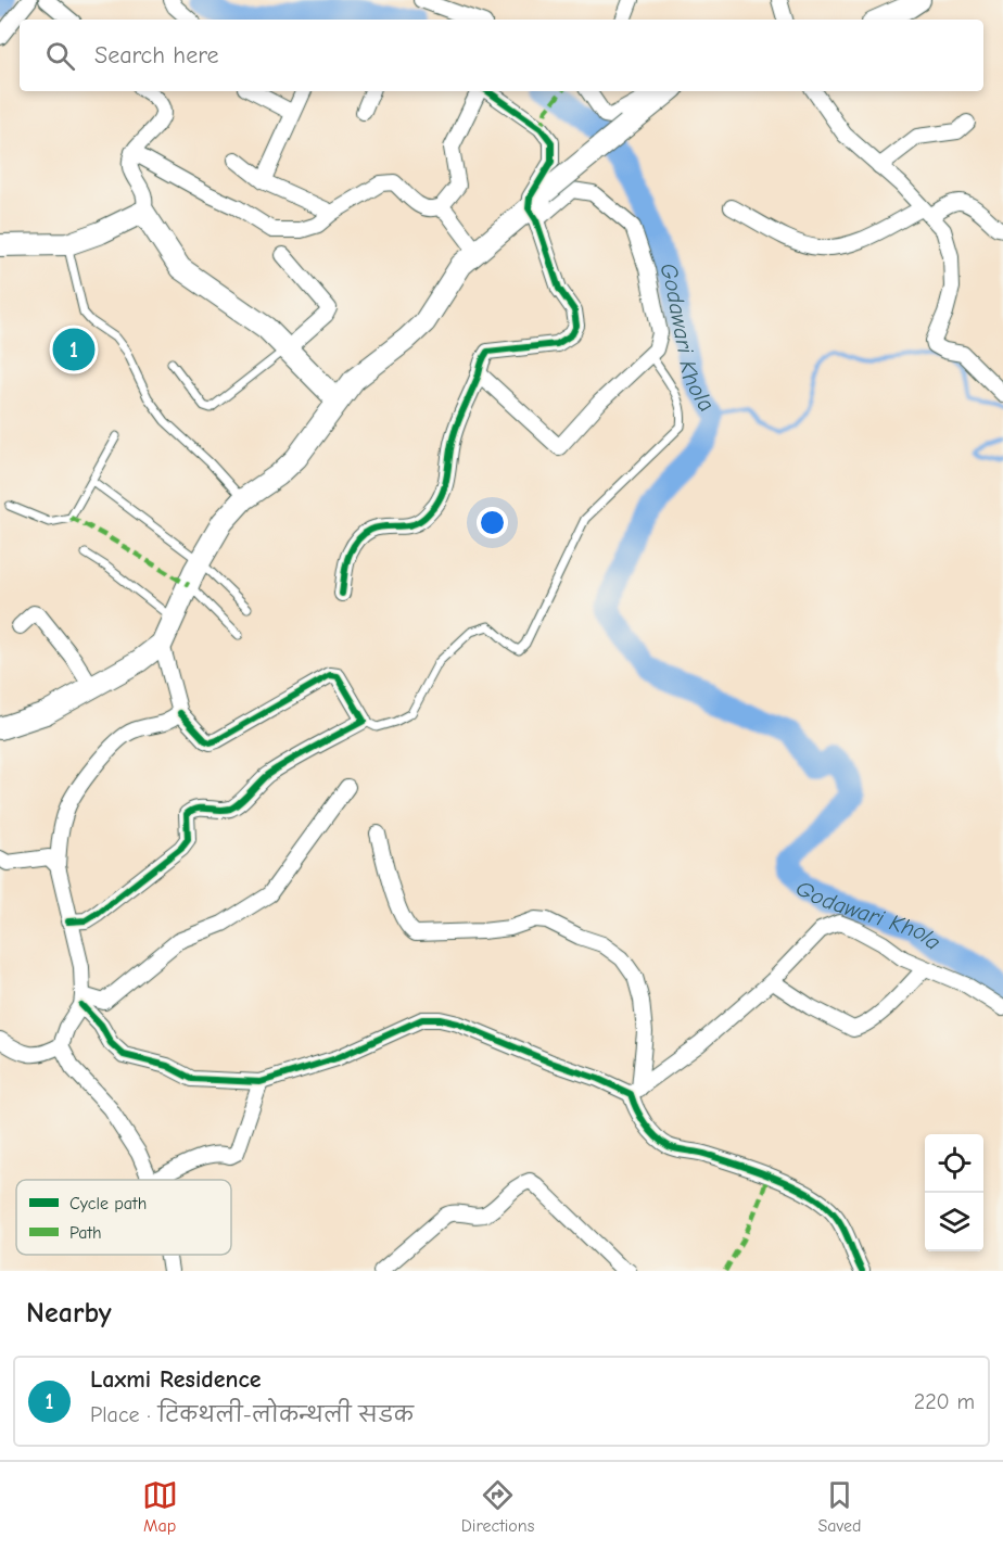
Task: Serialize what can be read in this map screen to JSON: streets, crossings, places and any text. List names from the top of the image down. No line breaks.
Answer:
{"water":["Godawari Khola"],"legend":["Cycle path","Path"],"page":{"search":"Search here","pins":"1","heading":"Nearby","list":[{"mark":"1","name":"Laxmi Residence","note":"Place · टिकथली-लोकन्थली सडक","value":"220 m"}],"nav":["Map","Directions","Saved"]}}
